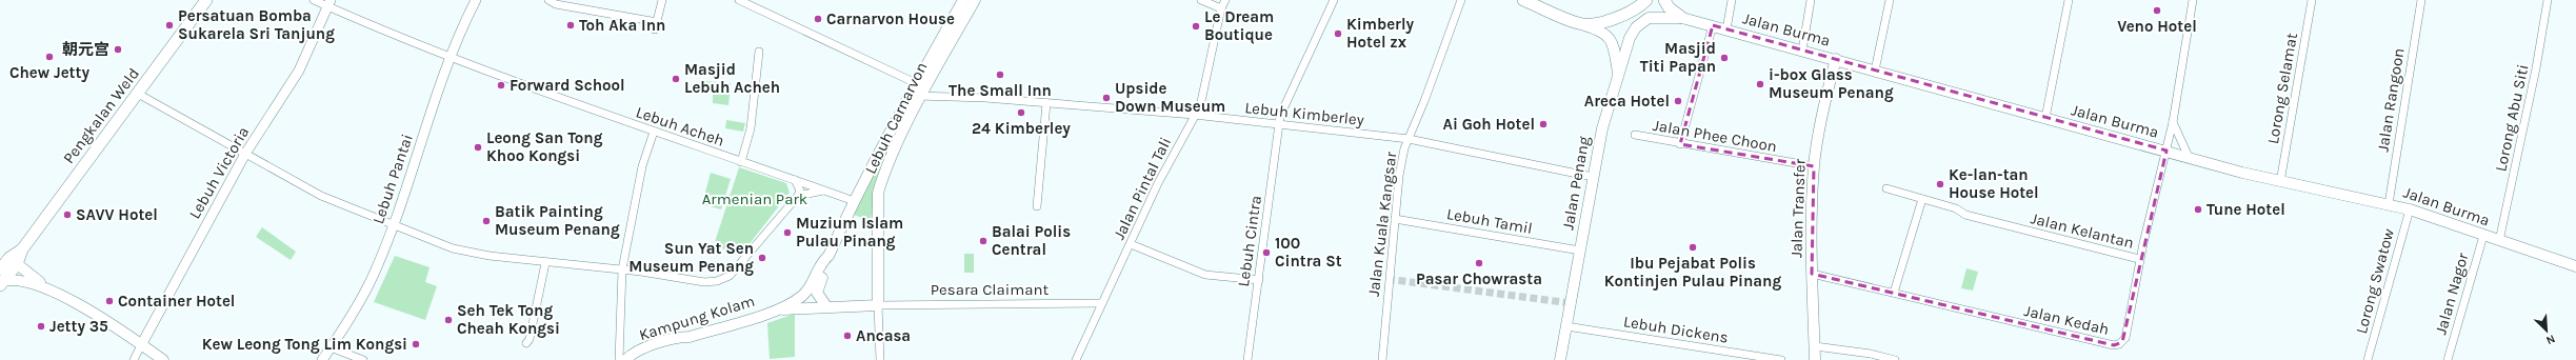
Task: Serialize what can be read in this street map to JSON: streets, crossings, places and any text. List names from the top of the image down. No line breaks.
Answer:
{"streets":{"main road":["Jalan Burma","Pengkalan Weld","Lebuh Carnarvon","Jalan Penang","Jalan Transfer","Kampung Kolam"],"street":["Lorong Selamat","Jalan Rangoon","Lebuh Kimberley","Lorong Abu Siti","Lebuh Acheh","Jalan Phee Choon","Lebuh Victoria","Lebuh Pantai","Jalan Pintal Tali","Lebuh Tamil","Jalan Kuala Kangsar","Jalan Kelantan","Lebuh Cintra","Lorong Swatow","Pesara Claimant","Jalan Nagor","Jalan Kedah","Lebuh Dickens"]},"crossings":[["Jalan Burma","Lorong Selamat"],["Jalan Burma","Jalan Rangoon"],["Jalan Burma","Lorong Abu Siti"],["Jalan Burma","Jalan Penang"],["Jalan Burma","Jalan Transfer"],["Jalan Burma","Lorong Swatow"],["Jalan Burma","Jalan Nagor"],["Jalan Burma","Jalan Kedah"],["Lebuh Kimberley","Lebuh Carnarvon"],["Lebuh Kimberley","Jalan Penang"],["Lebuh Kimberley","Jalan Pintal Tali"],["Lebuh Kimberley","Jalan Kuala Kangsar"],["Lebuh Kimberley","Lebuh Cintra"],["Lebuh Carnarvon","Lebuh Acheh"],["Lebuh Carnarvon","Pesara Claimant"],["Lebuh Carnarvon","Kampung Kolam"],["Lebuh Acheh","Lebuh Victoria"],["Lebuh Acheh","Lebuh Pantai"],["Jalan Phee Choon","Jalan Transfer"],["Jalan Penang","Lebuh Tamil"],["Jalan Penang","Lebuh Dickens"],["Jalan Pintal Tali","Pesara Claimant"],["Jalan Transfer","Jalan Kedah"],["Lebuh Tamil","Jalan Kuala Kangsar"],["Jalan Kelantan","Jalan Kedah"]],"parks":["Armenian Park"],"places":["Veno Hotel","Carnarvon House","Persatuan Bomba Sukarela Sri Tanjung","Toh Aka Inn","Le Dream Boutique","Kimberly Hotel zx","朝元宫","Chew Jetty","Masjid Titi Papan","The Small Inn","Masjid Lebuh Acheh","i-box Glass Museum Penang","Forward School","Upside Down Museum","Areca Hotel","24 Kimberley","Ai Goh Hotel","Leong San Tong Khoo Kongsi","Ke-lan-tan House Hotel","Tune Hotel","SAVV Hotel","Batik Painting Museum Penang","Muzium Islam Pulau Pinang","Balai Polis Central","Ibu Pejabat Polis Kontinjen Pulau Pinang","100 Cintra St","Sun Yat Sen Museum Penang","Pasar Chowrasta","Container Hotel","Seh Tek Tong Cheah Kongsi","Jetty 35","Ancasa","Kew Leong Tong Lim Kongsi"],"north":"bottom right"}
